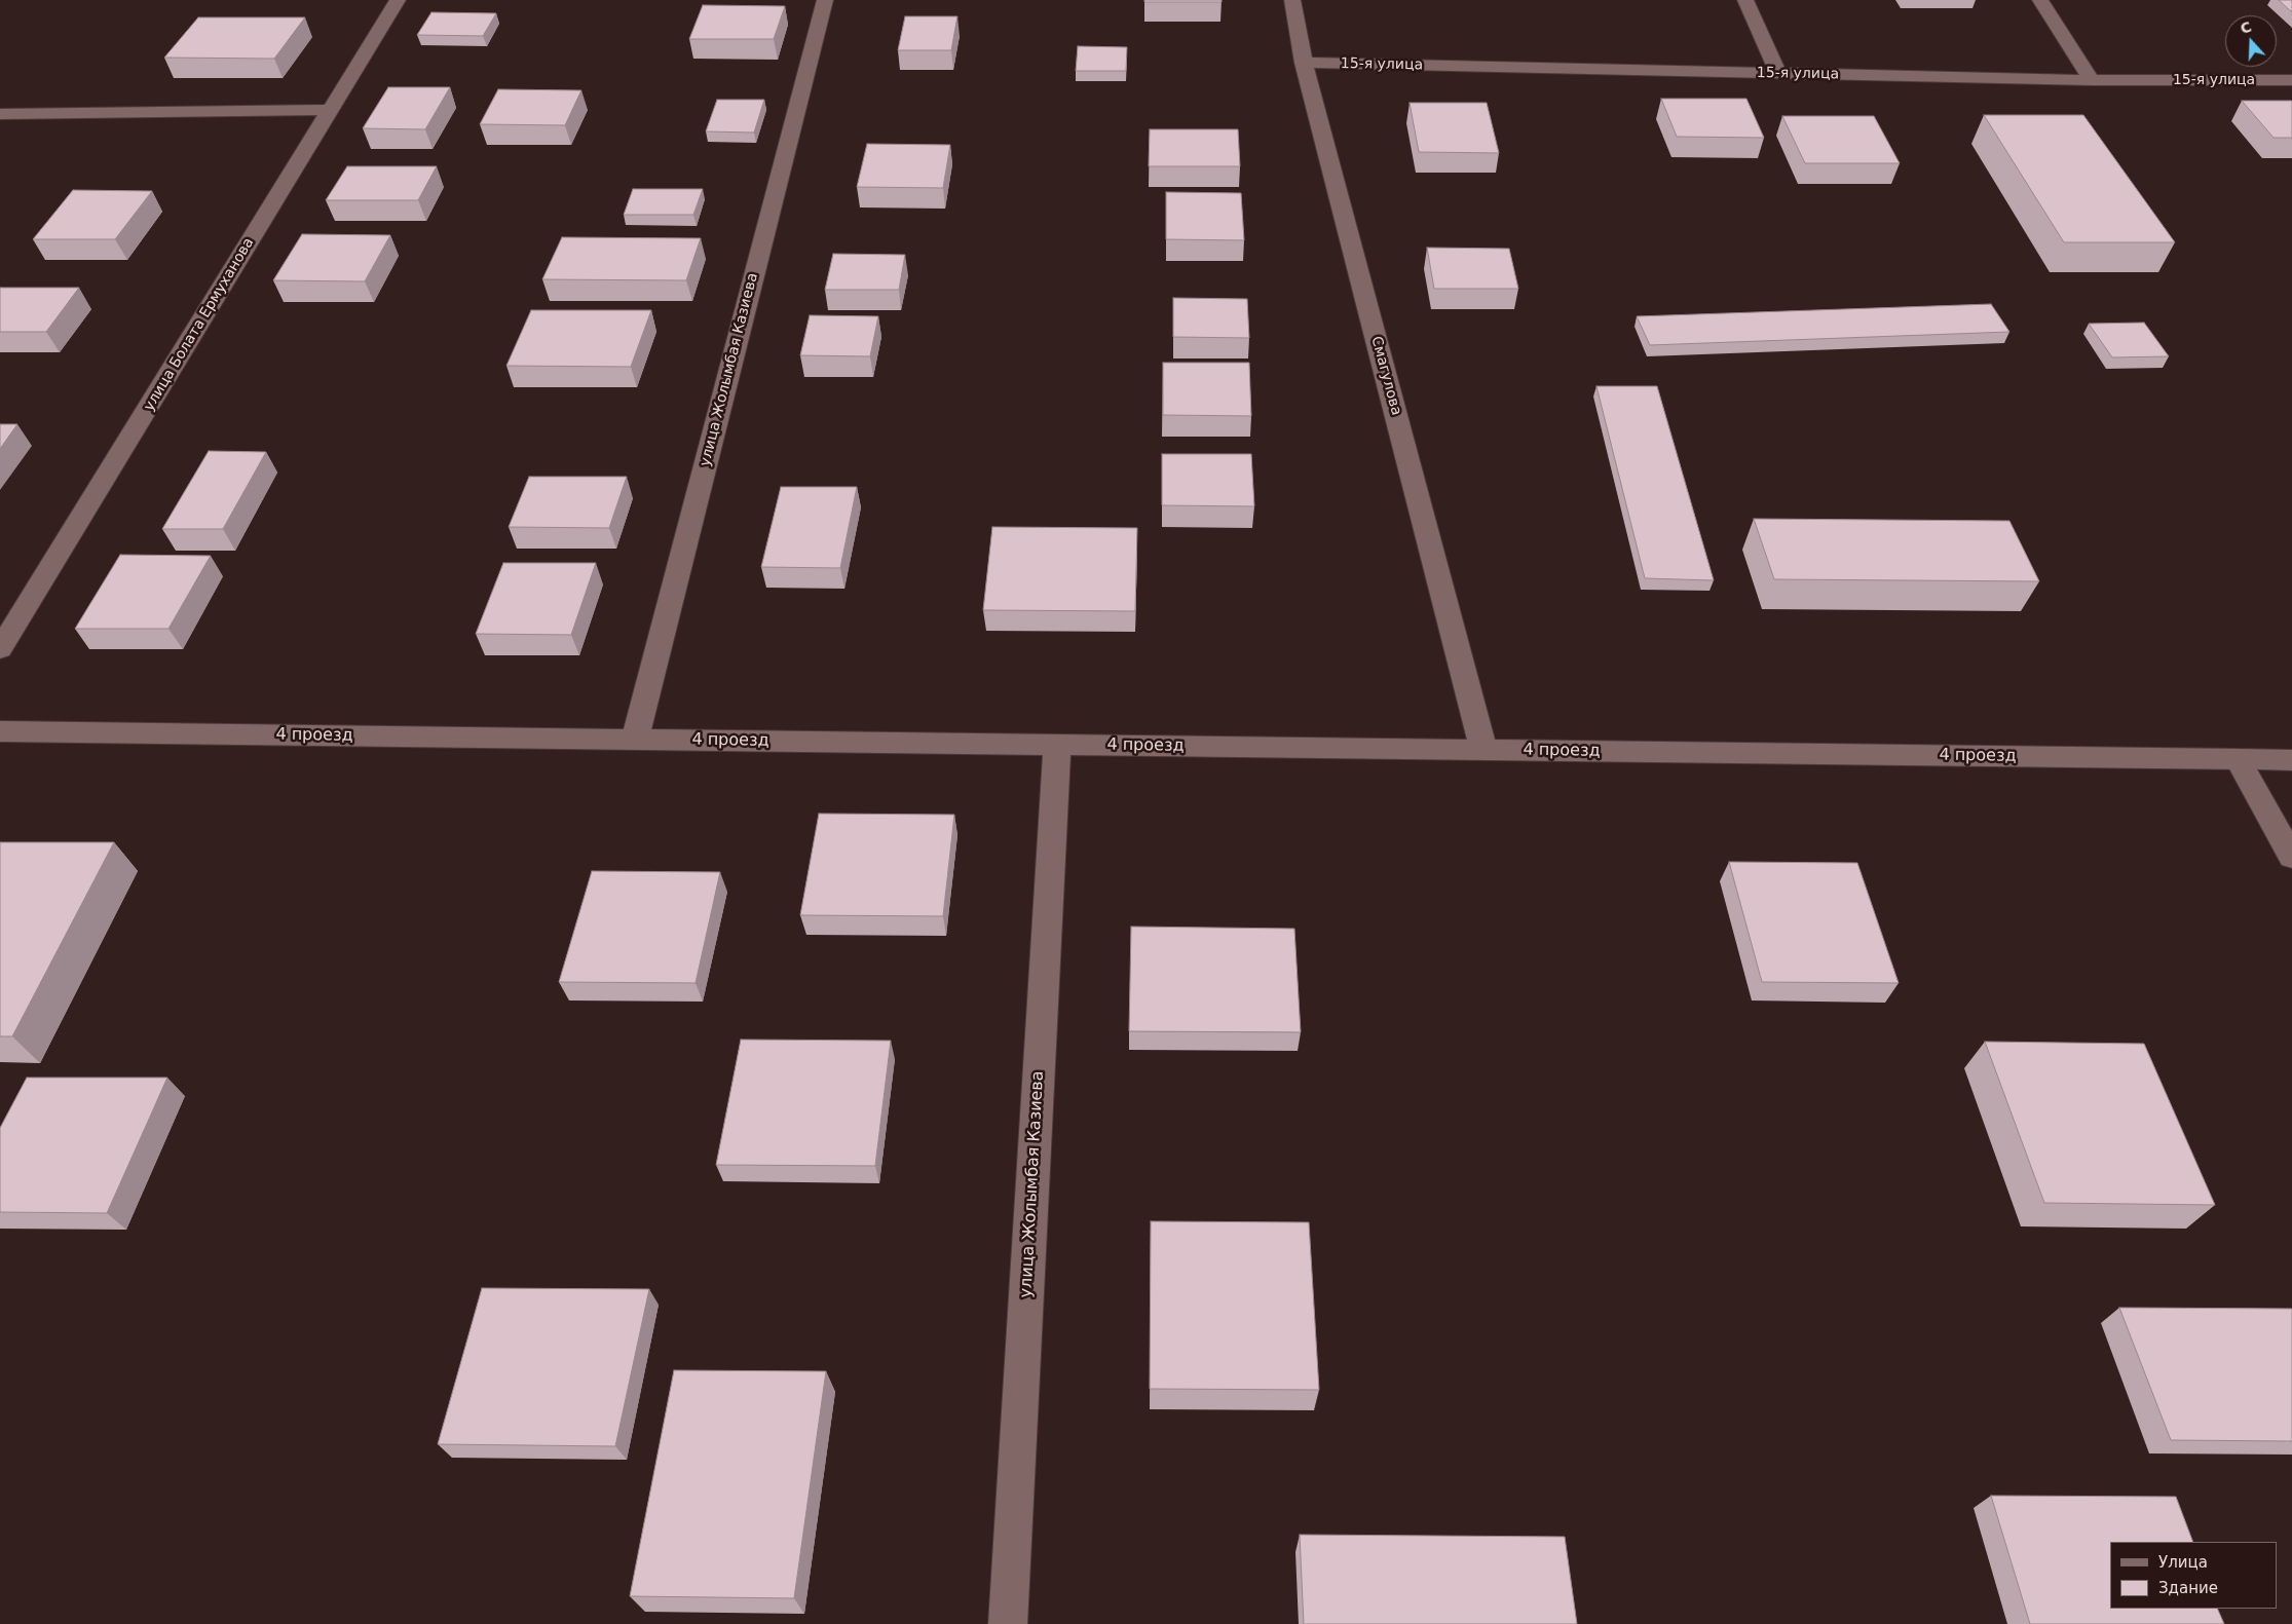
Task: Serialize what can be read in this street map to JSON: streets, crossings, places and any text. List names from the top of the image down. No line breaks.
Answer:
{"streets":{"street":["15-я улица","улица Болата Ермуханова","улица Жолымбая Казиева","Смагулова","4 проезд"]},"crossings":[["15-я улица","Смагулова"],["улица Жолымбая Казиева","4 проезд"],["Смагулова","4 проезд"]],"legend":["Улица","Здание"],"north":"top"}
